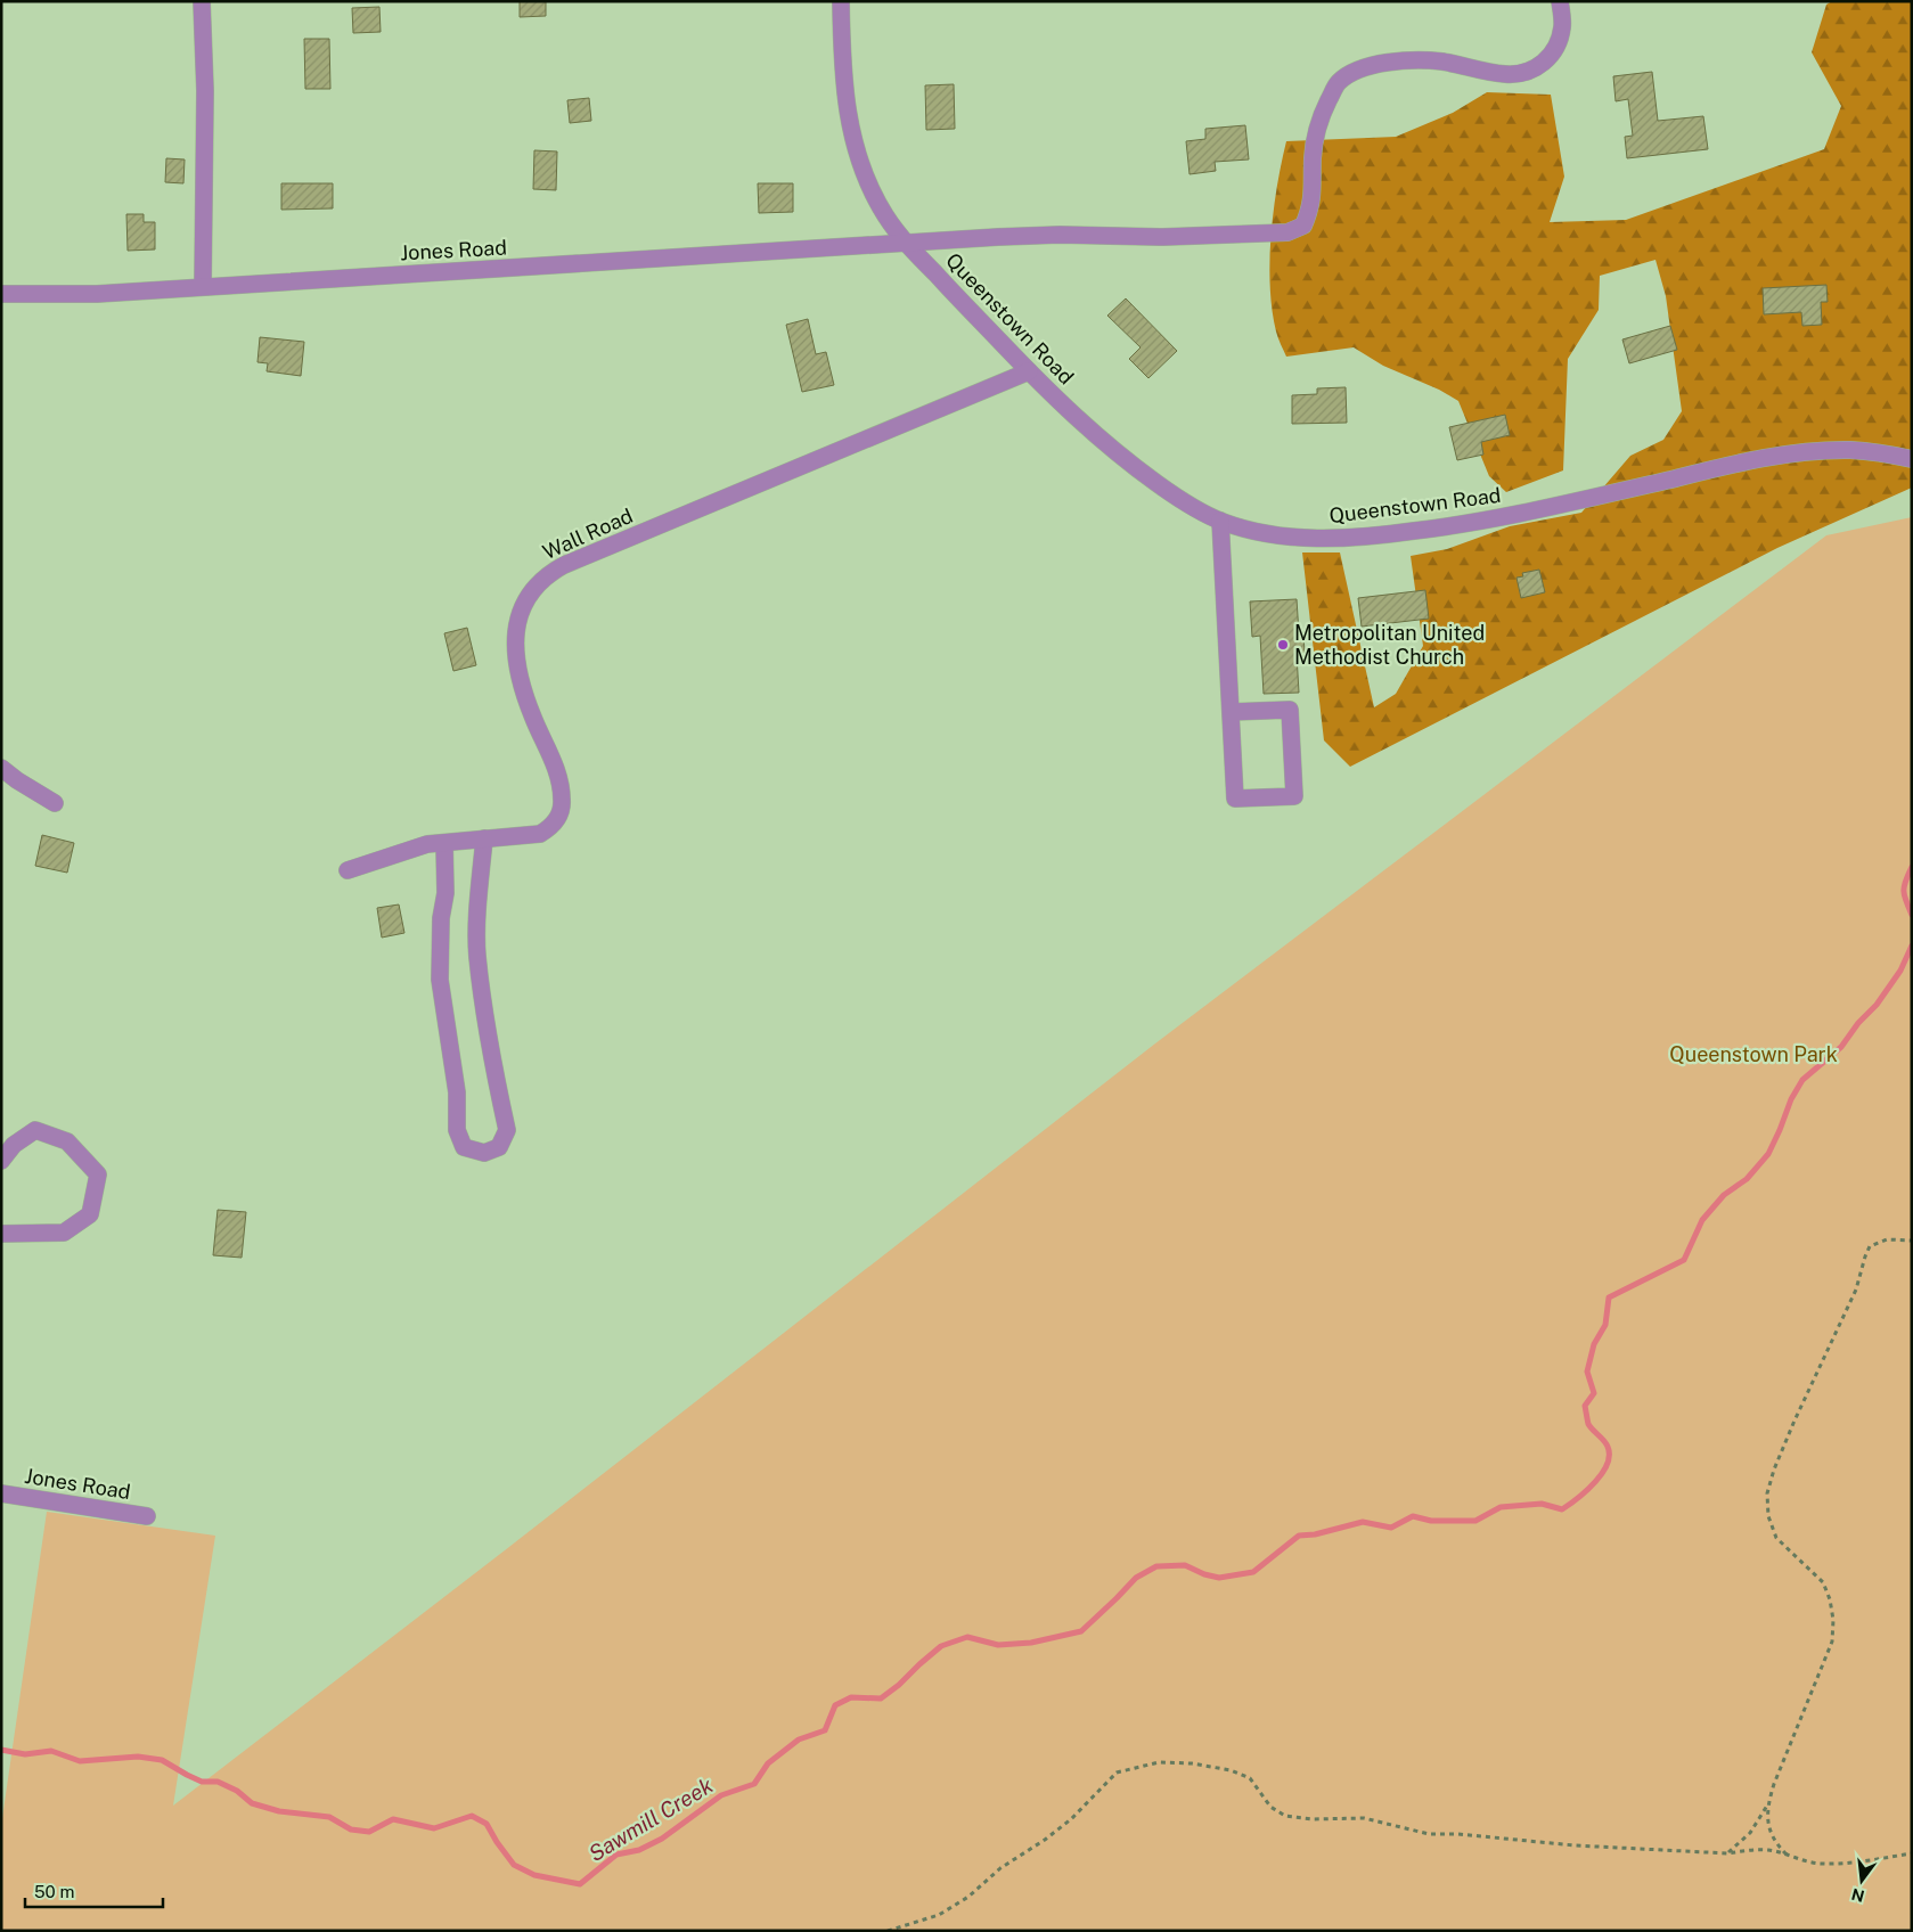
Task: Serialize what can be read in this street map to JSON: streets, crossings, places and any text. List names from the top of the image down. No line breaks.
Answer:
{"streets":{"street":["Jones Road","Queenstown Road","Wall Road"]},"crossings":[["Jones Road","Queenstown Road"],["Queenstown Road","Wall Road"]],"water":["Sawmill Creek"],"parks":["Queenstown Park"],"places":["Metropolitan United Methodist Church"],"scale_bar":"50 m","north":"bottom"}
